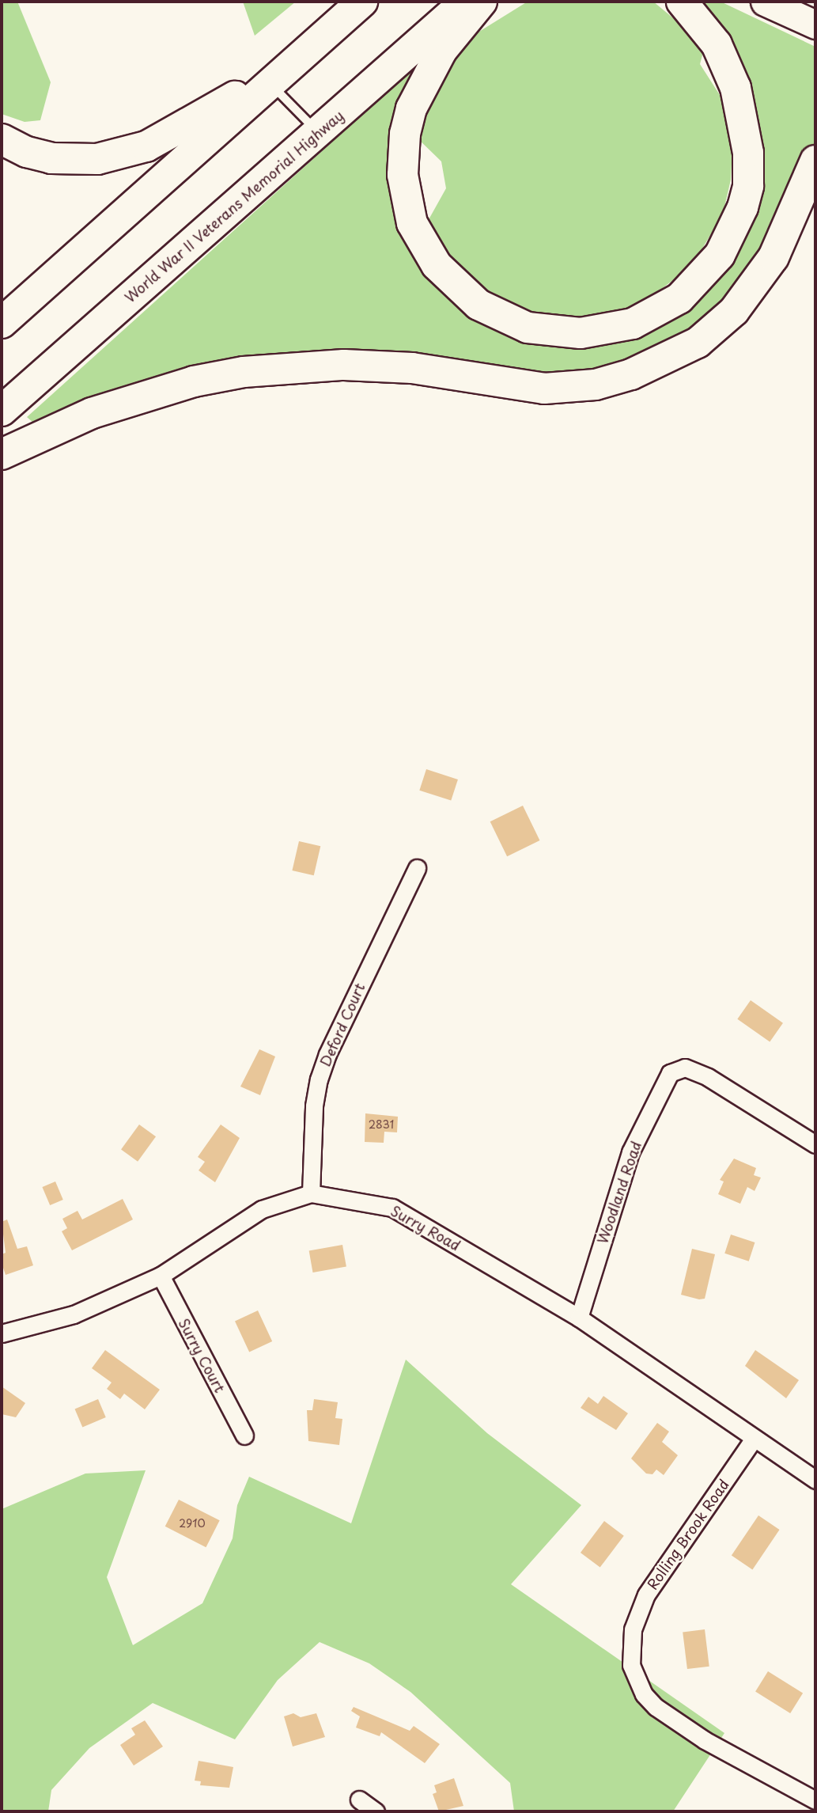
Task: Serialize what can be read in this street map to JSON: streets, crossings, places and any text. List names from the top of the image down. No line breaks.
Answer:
{"streets":{"highway":["World War II Veterans Memorial Highway"],"street":["Deford Court","Woodland Road","Surry Road","Surry Court","Rolling Brook Road"]},"crossings":[["Deford Court","Surry Road"],["Woodland Road","Surry Road"],["Surry Road","Surry Court"],["Surry Road","Rolling Brook Road"]],"house_numbers":["2831","2910"]}
